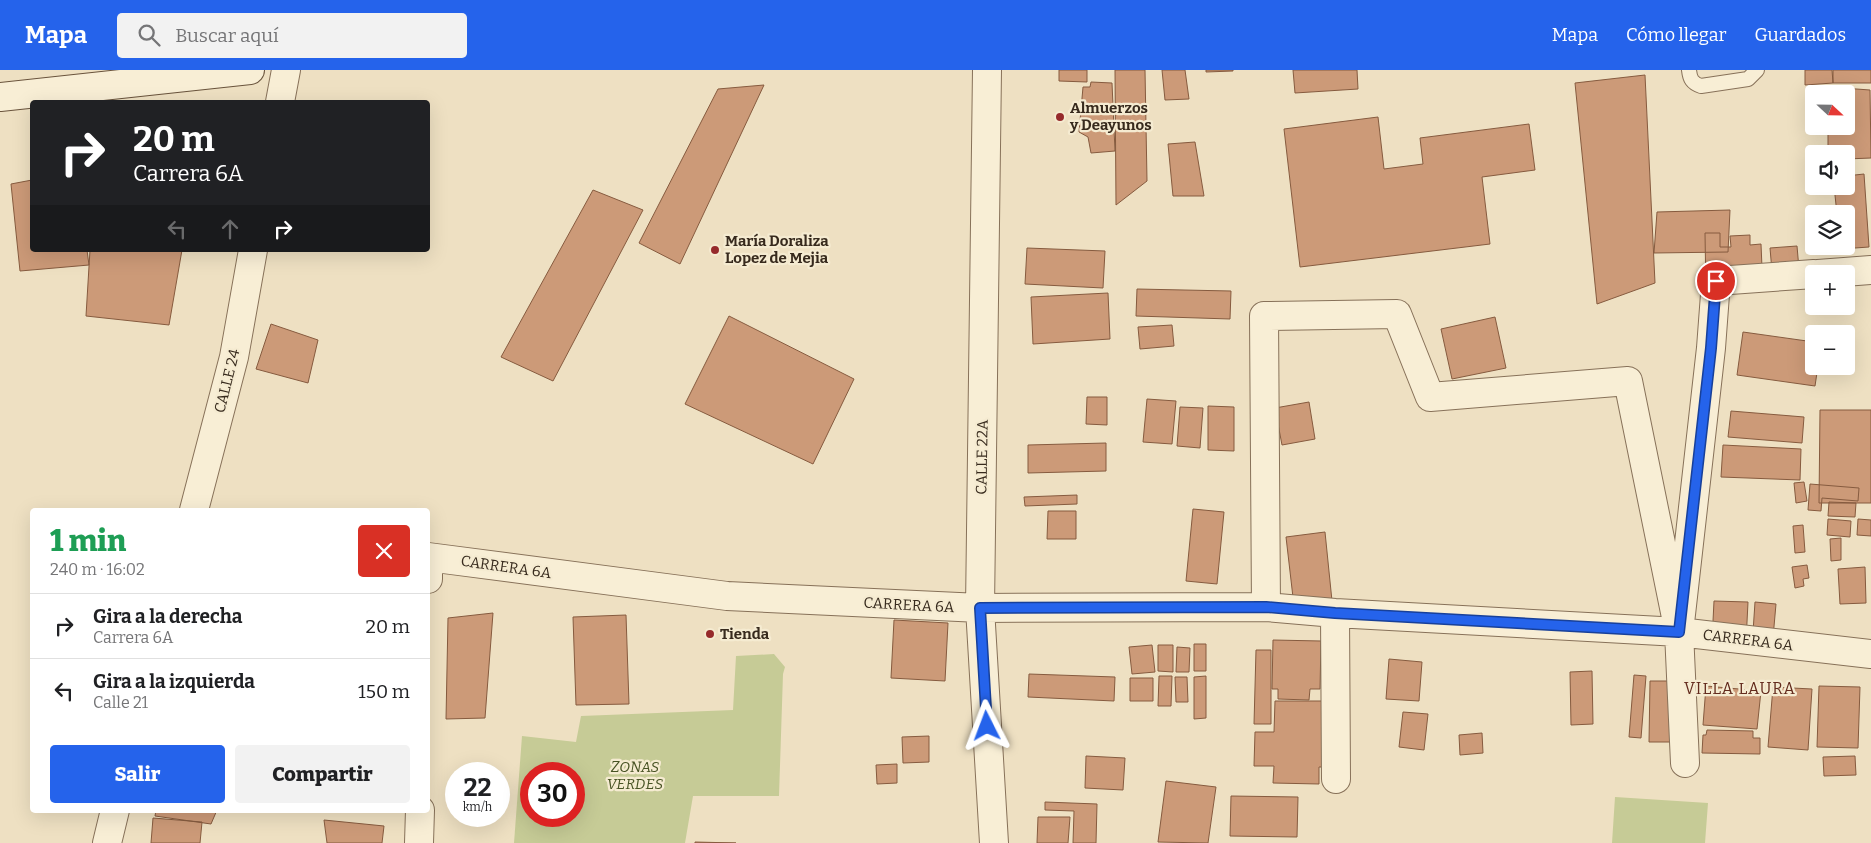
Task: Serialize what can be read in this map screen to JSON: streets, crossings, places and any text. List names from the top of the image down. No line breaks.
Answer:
{"streets":{"street":["CALLE 24","CALLE 22A","CARRERA 6A"]},"crossings":[["CALLE 22A","CARRERA 6A"]],"districts":["VILLA LAURA"],"parks":["ZONAS VERDES"],"places":["Almuerzos y Deayunos","María Doraliza Lopez de Mejia","Tienda"],"north":"right","page":{"header":"Mapa","search":"Buscar aquí","nav":["Mapa","Cómo llegar","Guardados"],"map_buttons":["+","−"],"turn":["20 m","Carrera 6A"],"heading":["1 min","240 m · 16:02"],"list":[{"name":"Gira a la derecha","note":"Carrera 6A","value":"20 m"},{"name":"Gira a la izquierda","note":"Calle 21","value":"150 m"}],"buttons":["Salir","Compartir"],"speed":"22 km/h","limit":"30"}}
